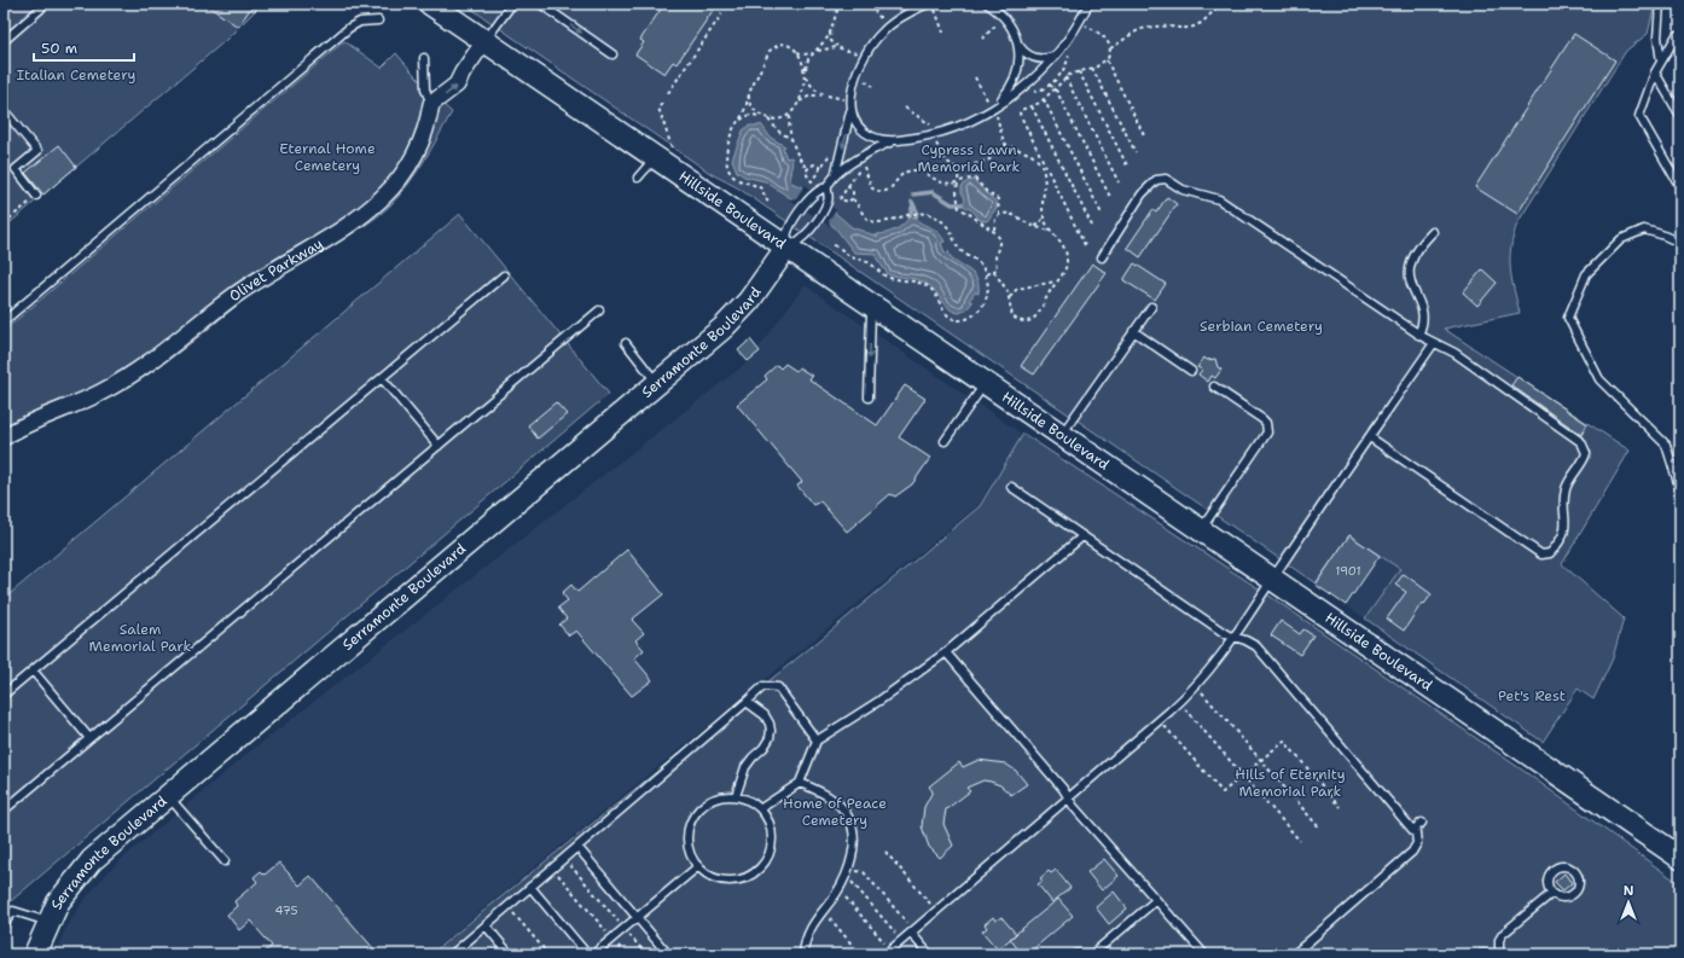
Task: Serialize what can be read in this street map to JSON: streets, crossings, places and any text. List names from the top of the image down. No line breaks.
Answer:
{"streets":{"main road":["Hillside Boulevard","Serramonte Boulevard"],"street":["Olivet Parkway"]},"crossings":[["Hillside Boulevard","Serramonte Boulevard"]],"parks":["Italian Cemetery","Eternal Home Cemetery","Cypress Lawn Memorial Park","Serbian Cemetery","Salem Memorial Park","Pet's Rest","Hills of Eternity Memorial Park","Home of Peace Cemetery"],"house_numbers":["1901","475"],"scale_bar":"50 m","north":"top"}
